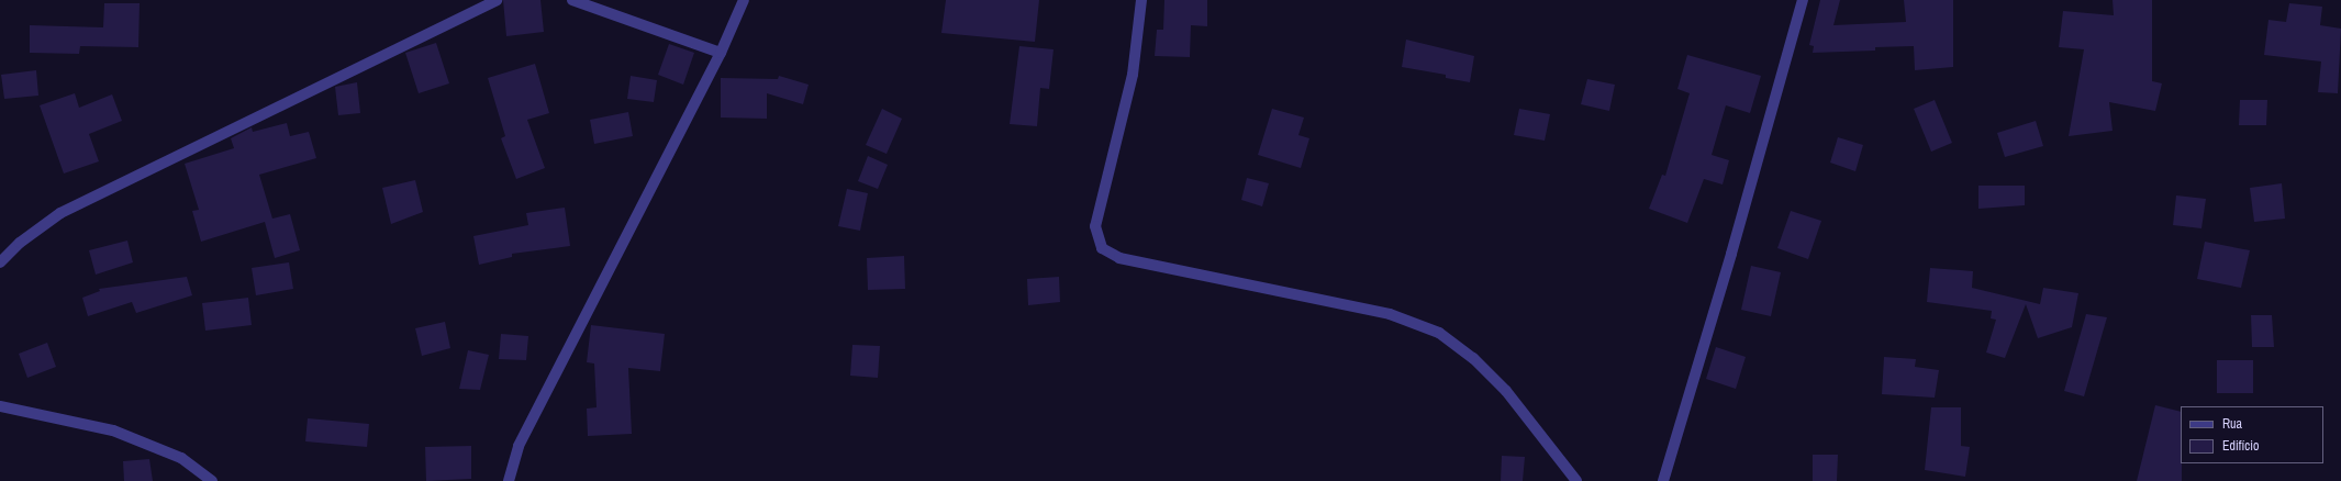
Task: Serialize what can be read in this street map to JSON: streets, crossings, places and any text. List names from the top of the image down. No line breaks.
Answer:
{"legend":["Rua","Edifício"]}
